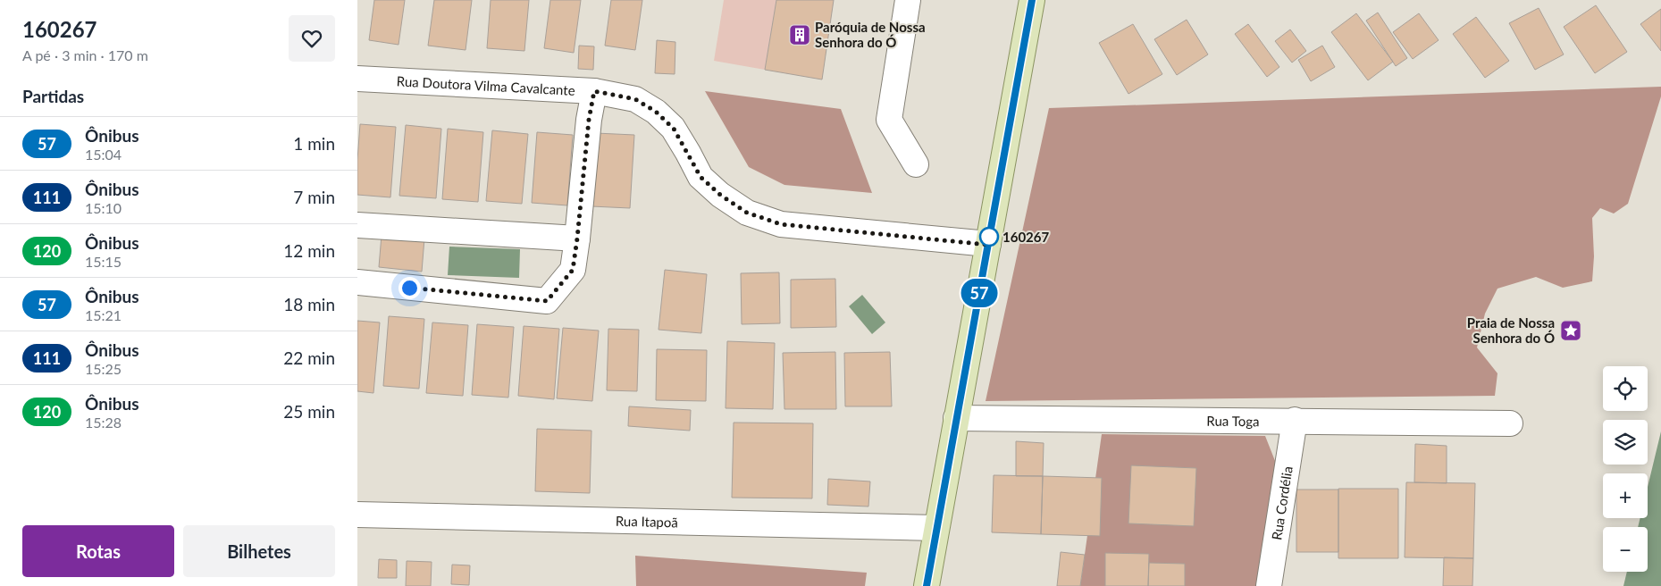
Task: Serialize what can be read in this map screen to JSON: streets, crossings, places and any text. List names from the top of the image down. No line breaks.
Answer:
{"streets":{"street":["Rua Doutora Vilma Cavalcante","Rua Toga","Rua Cordélia","Rua Itapoã"]},"crossings":[["Rua Toga","Rua Cordélia"]],"places":{"building":["Paróquia de Nossa Senhora do Ó"],"other":["160267"],"place":["Praia de Nossa Senhora do Ó"]},"lines":["bus line 57"],"page":{"heading":[["160267","A pé · 3 min · 170 m"],"Partidas"],"on_map":"57","list":[{"mark":"57","name":"Ônibus","note":"15:04","value":"1 min"},{"mark":"111","name":"Ônibus","note":"15:10","value":"7 min"},{"mark":"120","name":"Ônibus","note":"15:15","value":"12 min"},{"mark":"57","name":"Ônibus","note":"15:21","value":"18 min"},{"mark":"111","name":"Ônibus","note":"15:25","value":"22 min"},{"mark":"120","name":"Ônibus","note":"15:28","value":"25 min"}],"map_buttons":["+","−"],"buttons":["Rotas","Bilhetes"]}}
